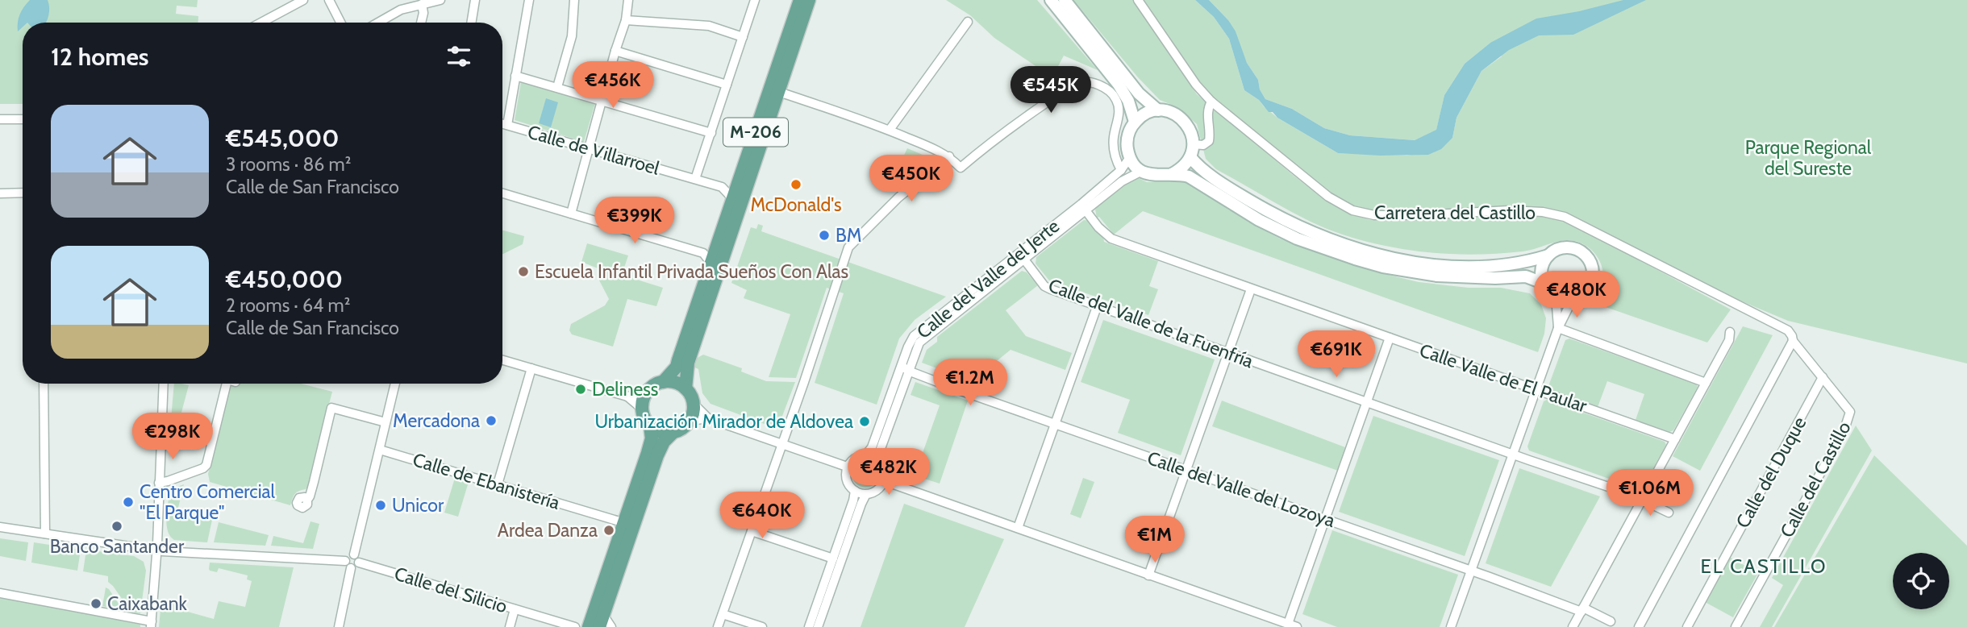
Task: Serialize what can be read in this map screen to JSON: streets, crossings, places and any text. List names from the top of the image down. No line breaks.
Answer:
{"streets":{"main road":["M-206"],"street":["Calle de Villarroel","Carretera del Castillo","Calle del Valle del Jerte","Calle del Valle de la Fuenfría","Calle Valle de El Paular","Calle del Duque","Calle del Castillo","Calle de Ebanistería","Calle del Valle del Lozoya","Calle del Silicio"]},"crossings":[["Carretera del Castillo","Calle del Castillo"],["Calle del Valle del Jerte","Calle del Valle de la Fuenfría"],["Calle del Valle del Jerte","Calle Valle de El Paular"],["Calle del Valle del Jerte","Calle del Valle del Lozoya"],["Calle del Duque","Calle del Castillo"]],"districts":["EL CASTILLO"],"parks":["Parque Regional del Sureste"],"places":["McDonald's","BM","Escuela Infantil Privada Sueños Con Alas","Deliness","Mercadona","Urbanización Mirador de Aldovea","Centro Comercial \"El Parque\"","Unicor","Banco Santander","Ardea Danza","Caixabank"],"page":{"heading":"12 homes","price":["€456K","€545K","€450K","€399K","€480K","€691K","€1.2M","€298K","€482K","€1.06M","€640K","€1M"],"list":[{"name":"€545,000","note":"3 rooms · 86 m² · Calle de San Francisco"},{"name":"€450,000","note":"2 rooms · 64 m² · Calle de San Francisco"}]}}
